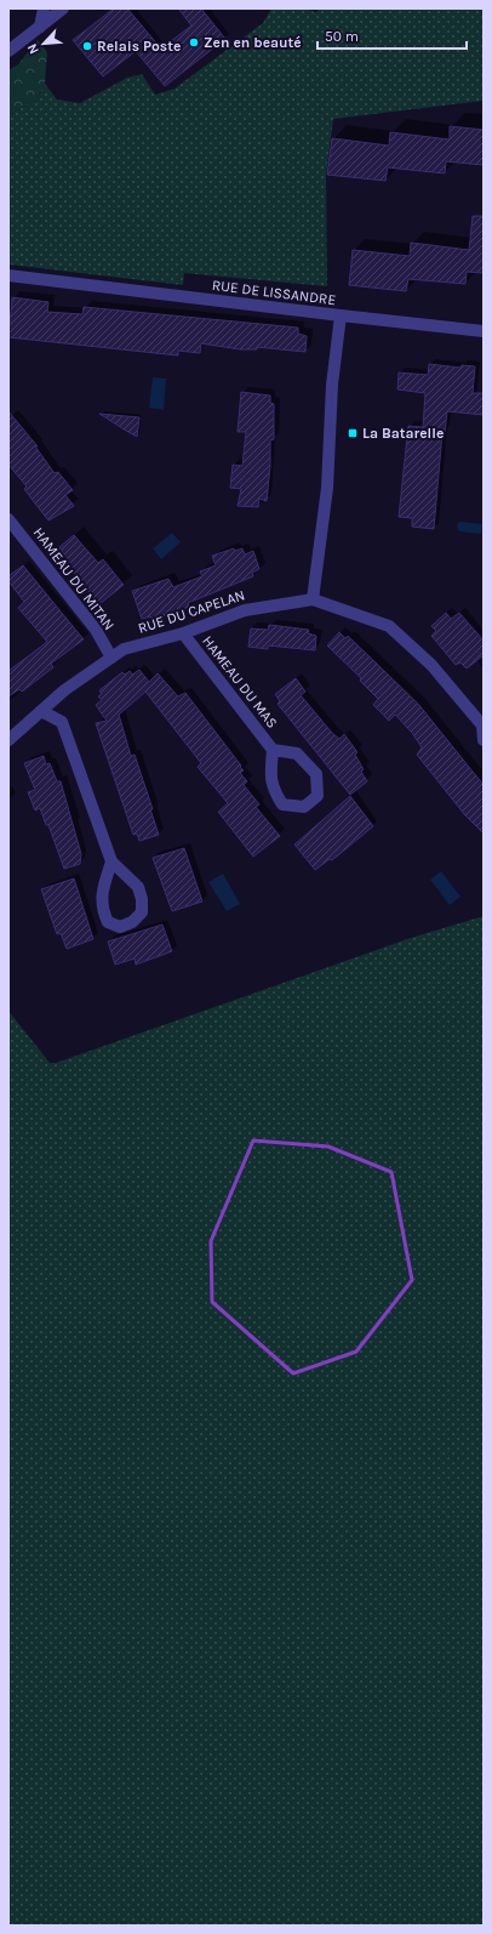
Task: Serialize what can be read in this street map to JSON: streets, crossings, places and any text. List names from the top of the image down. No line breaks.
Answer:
{"streets":{"street":["RUE DE LISSANDRE","HAMEAU DU MITAN","RUE DU CAPELAN","HAMEAU DU MAS"]},"crossings":[["RUE DE LISSANDRE","RUE DU CAPELAN"],["HAMEAU DU MITAN","RUE DU CAPELAN"],["RUE DU CAPELAN","HAMEAU DU MAS"]],"places":{"other":["Zen en beauté","Relais Poste"],"transit":["La Batarelle"]},"scale_bar":"50 m","north":"bottom left"}
